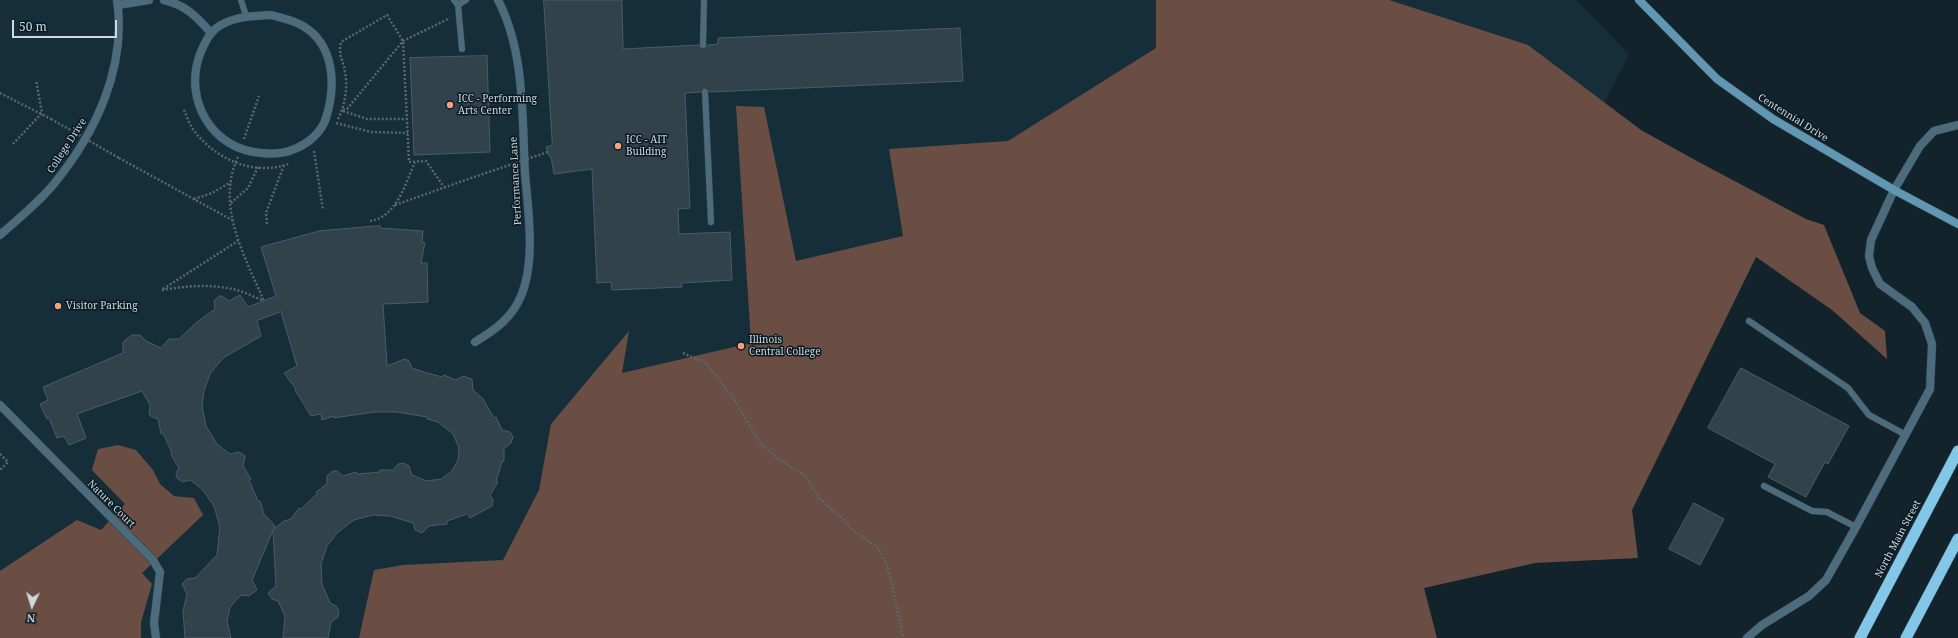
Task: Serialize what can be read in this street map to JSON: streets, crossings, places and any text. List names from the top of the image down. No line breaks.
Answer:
{"streets":{"highway":["North Main Street"],"main road":["Centennial Drive"],"street":["College Drive","Performance Lane","Nature Court"]},"places":["ICC - Performing Arts Center","ICC - AIT Building","Visitor Parking","Illinois Central College"],"scale_bar":"50 m","north":"bottom"}
